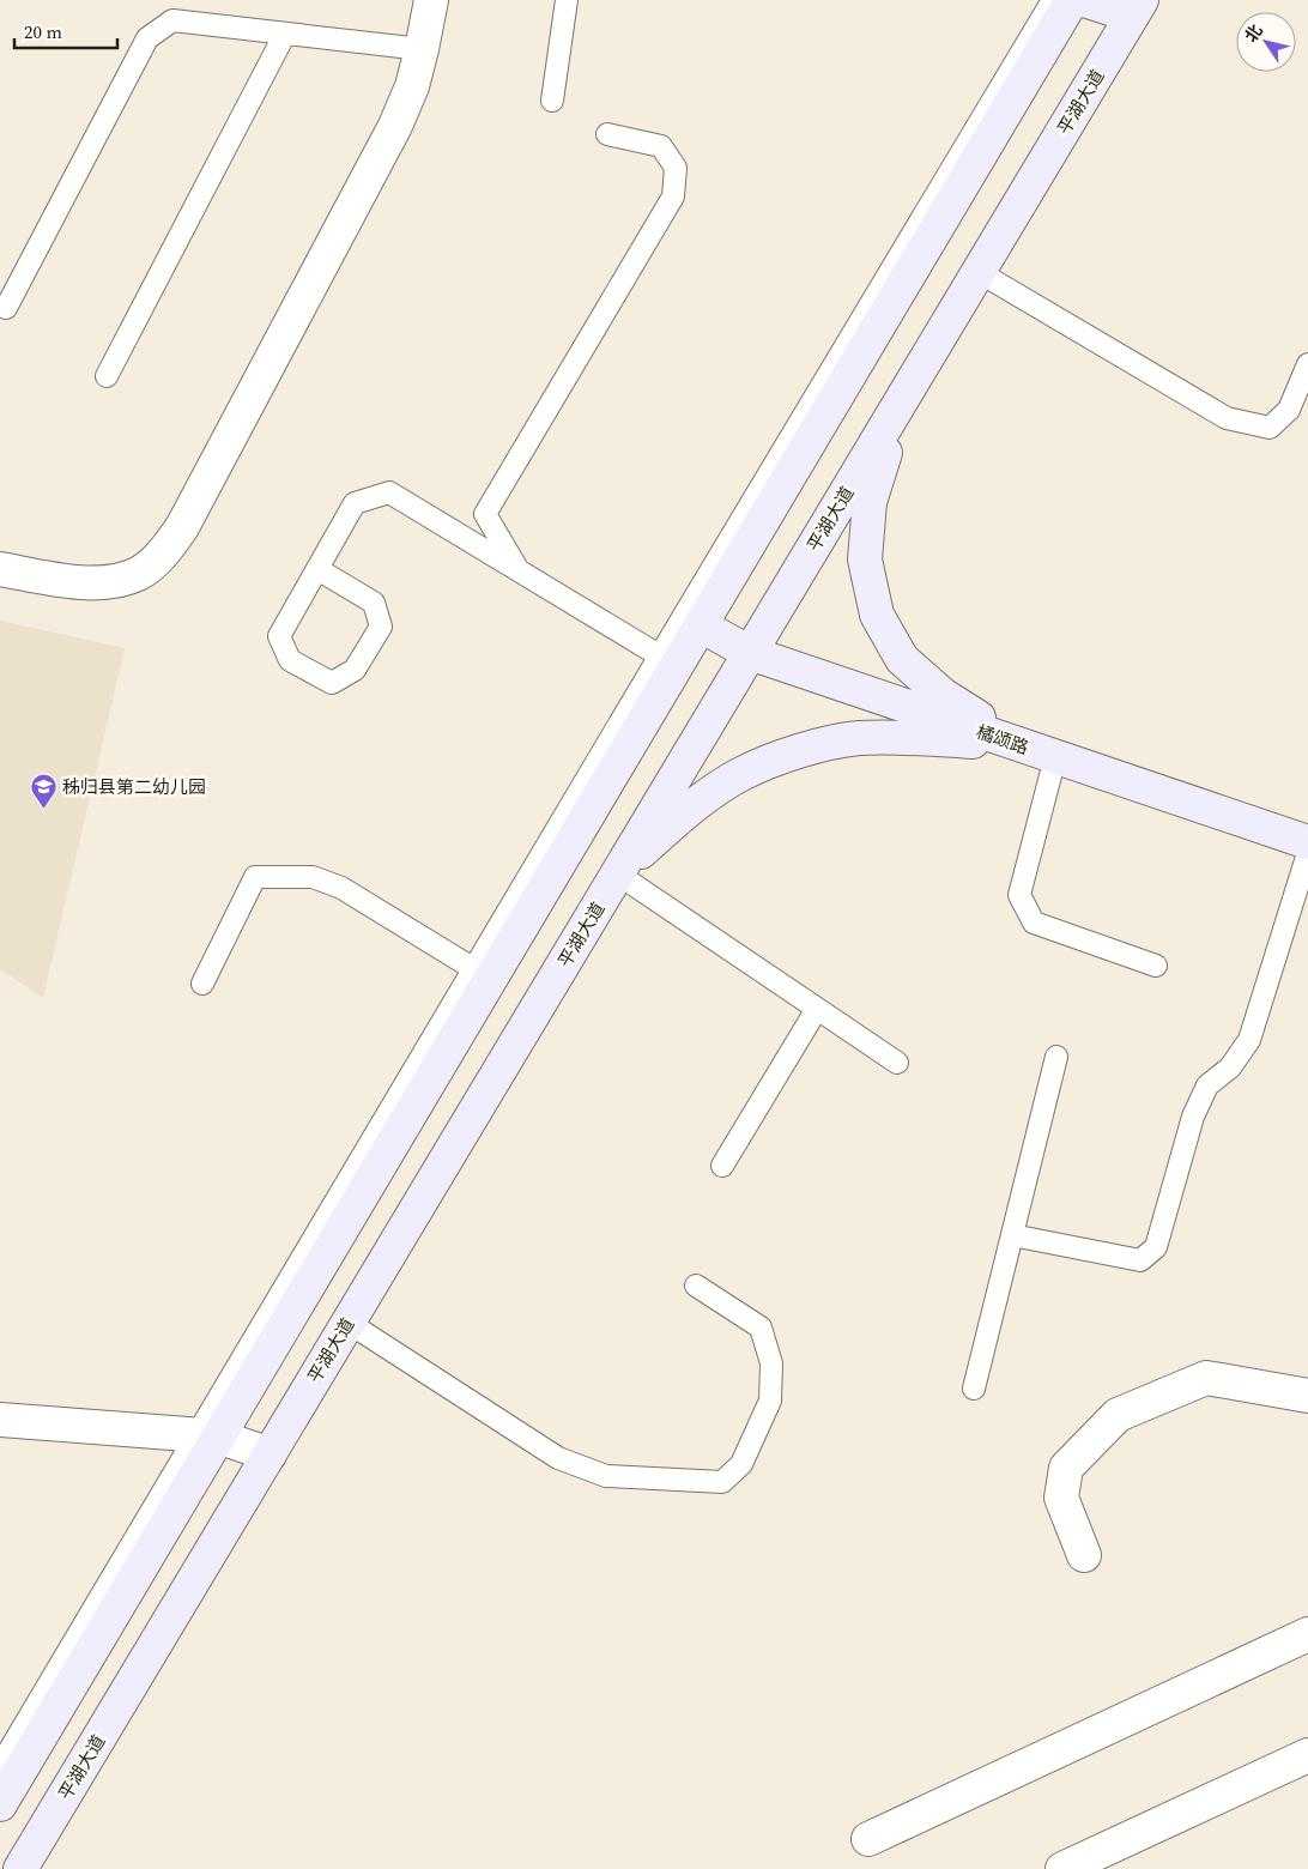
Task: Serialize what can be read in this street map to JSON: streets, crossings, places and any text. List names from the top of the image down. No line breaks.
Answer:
{"streets":{"main road":["平湖大道","橘颂路"]},"crossings":[["平湖大道","橘颂路"]],"places":{"school or university":["秭归县第二幼儿园"]},"scale_bar":"20 m","north":"top left"}
